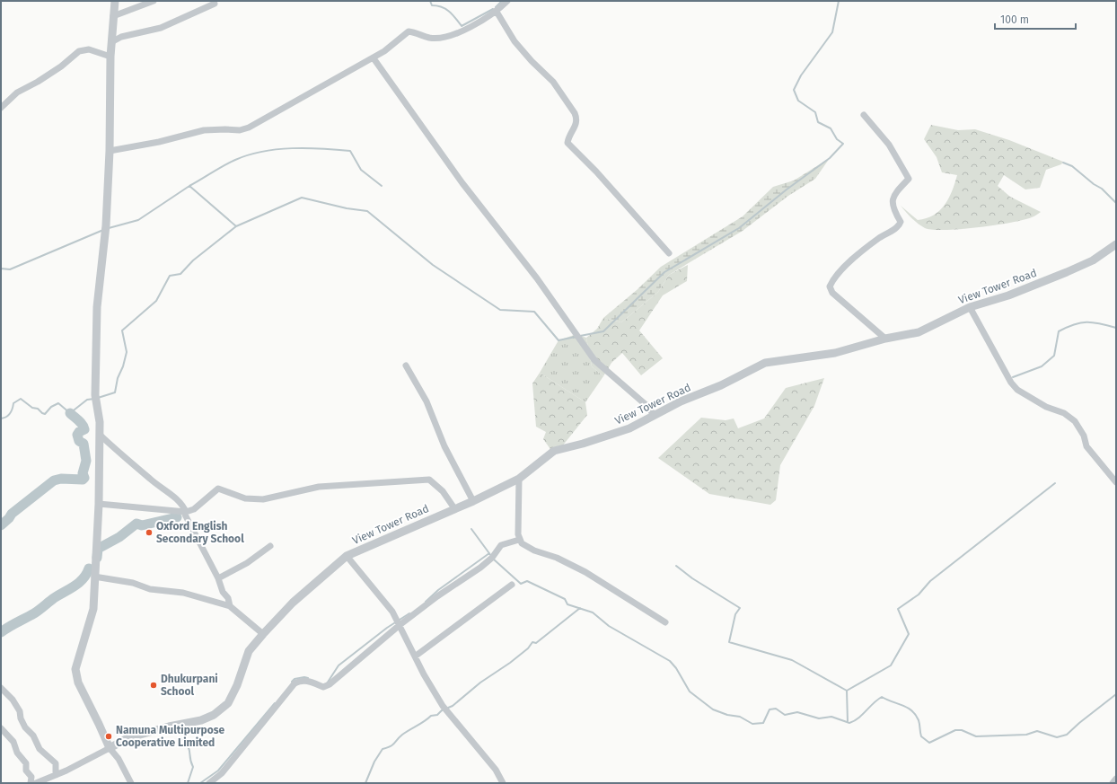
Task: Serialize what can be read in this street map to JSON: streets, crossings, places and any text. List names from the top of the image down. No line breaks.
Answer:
{"streets":{"street":["View Tower Road"]},"places":["Oxford English Secondary School","Dhukurpani School","Namuna Multipurpose Cooperative Limited"],"scale_bar":"100 m"}
